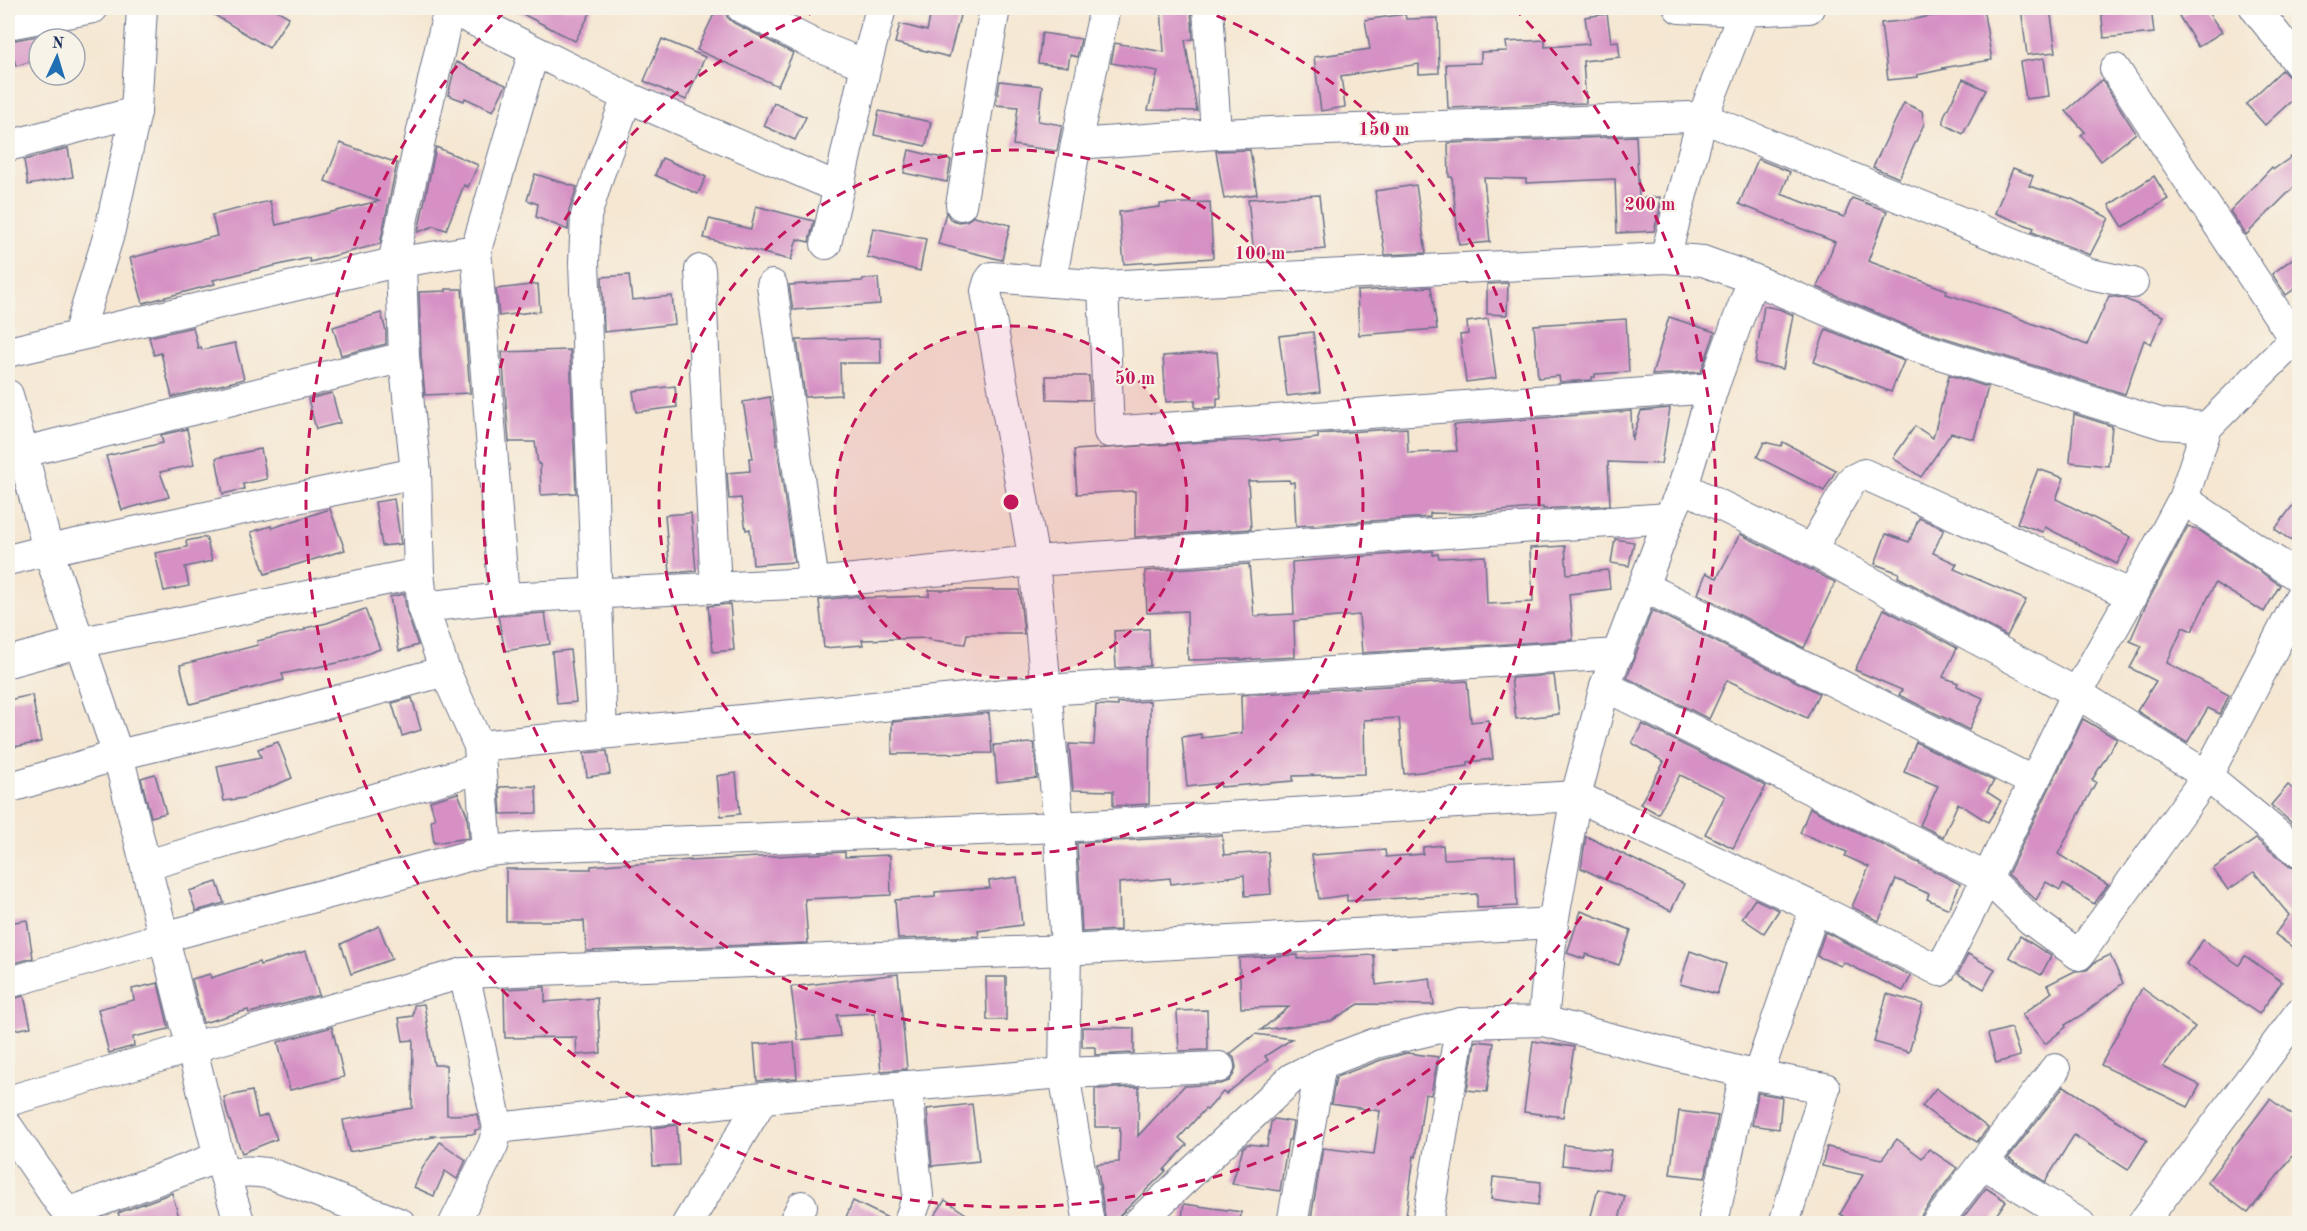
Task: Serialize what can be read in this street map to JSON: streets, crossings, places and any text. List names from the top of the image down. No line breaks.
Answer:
{"north":"top","rings":["150 m","200 m","100 m","50 m"]}
